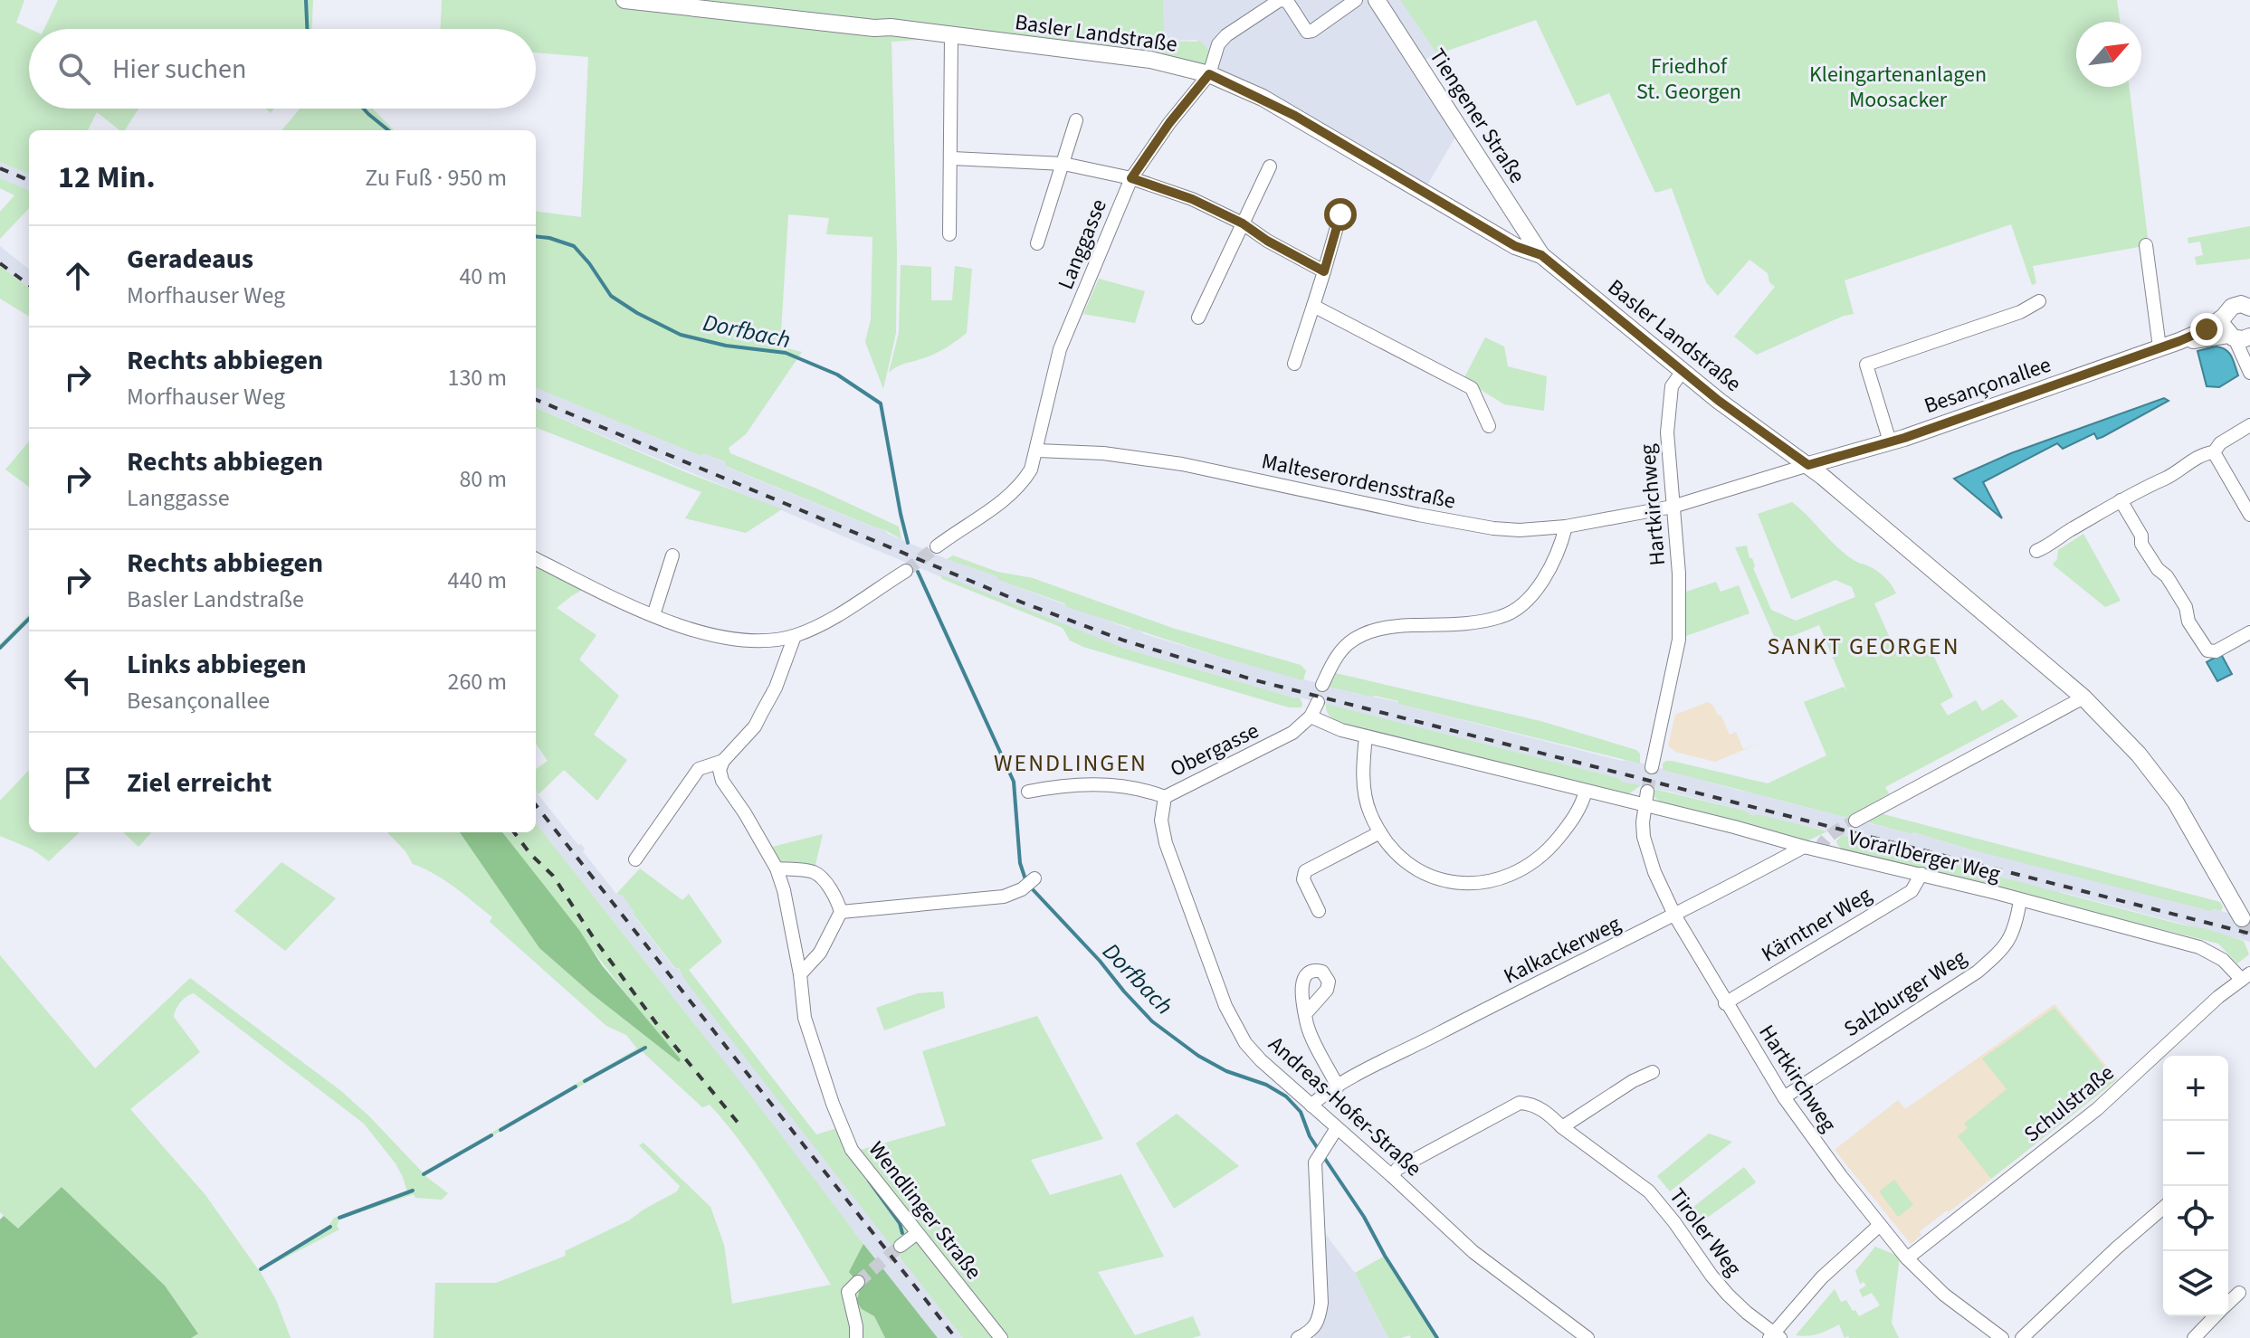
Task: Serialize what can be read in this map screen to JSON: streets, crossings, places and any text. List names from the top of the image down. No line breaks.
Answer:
{"streets":{"street":["Basler Landstraße","Tiengener Straße","Langgasse","Besançonallee","Malteserordensstraße","Hartkirchweg","Obergasse","Vorarlberger Weg","Kärntner Weg","Kalkackerweg","Salzburger Weg","Schulstraße","Andreas-Hofer-Straße","Wendlinger Straße","Tiroler Weg"]},"crossings":[["Basler Landstraße","Tiengener Straße"],["Basler Landstraße","Langgasse"],["Basler Landstraße","Besançonallee"],["Basler Landstraße","Malteserordensstraße"],["Basler Landstraße","Hartkirchweg"],["Langgasse","Malteserordensstraße"],["Besançonallee","Malteserordensstraße"],["Malteserordensstraße","Hartkirchweg"],["Hartkirchweg","Vorarlberger Weg"],["Hartkirchweg","Kärntner Weg"],["Hartkirchweg","Kalkackerweg"],["Hartkirchweg","Salzburger Weg"],["Hartkirchweg","Schulstraße"],["Obergasse","Vorarlberger Weg"],["Obergasse","Andreas-Hofer-Straße"],["Vorarlberger Weg","Kärntner Weg"],["Vorarlberger Weg","Kalkackerweg"],["Vorarlberger Weg","Salzburger Weg"],["Vorarlberger Weg","Schulstraße"],["Kalkackerweg","Andreas-Hofer-Straße"],["Andreas-Hofer-Straße","Tiroler Weg"]],"districts":["SANKT GEORGEN","WENDLINGEN"],"water":["Dorfbach"],"parks":["Friedhof St. Georgen","Kleingartenanlagen Moosacker"],"north":"top right","page":{"search":"Hier suchen","heading":["12 Min.","Zu Fuß · 950 m"],"list":[["Geradeaus","Morfhauser Weg","40 m"],["Rechts abbiegen","Morfhauser Weg","130 m"],["Rechts abbiegen","Langgasse","80 m"],["Rechts abbiegen","Basler Landstraße","440 m"],["Links abbiegen","Besançonallee","260 m"],"Ziel erreicht"],"map_buttons":["+","−"]}}
